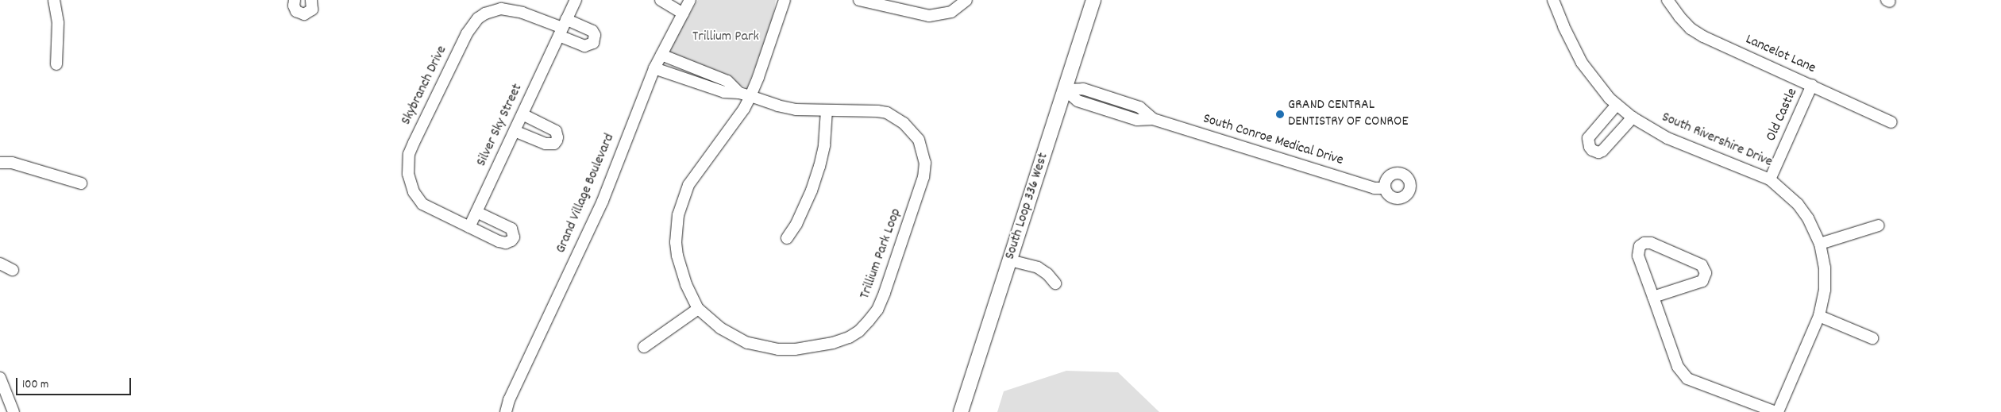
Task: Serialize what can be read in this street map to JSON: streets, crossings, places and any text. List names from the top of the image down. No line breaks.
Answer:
{"streets":{"main road":["South Loop 336 West"],"street":["Lancelot Lane","Skybranch Drive","Old Castle","Silver Sky Street","South Conroe Medical Drive","South Rivershire Drive","Grand Village Boulevard","Trillium Park Loop"]},"crossings":[["Lancelot Lane","Old Castle"],["Skybranch Drive","Silver Sky Street"],["Old Castle","South Rivershire Drive"],["South Conroe Medical Drive","South Loop 336 West"],["Grand Village Boulevard","Trillium Park Loop"]],"parks":["Trillium Park"],"places":["GRAND CENTRAL DENTISTRY OF CONROE"],"scale_bar":"100 m"}
